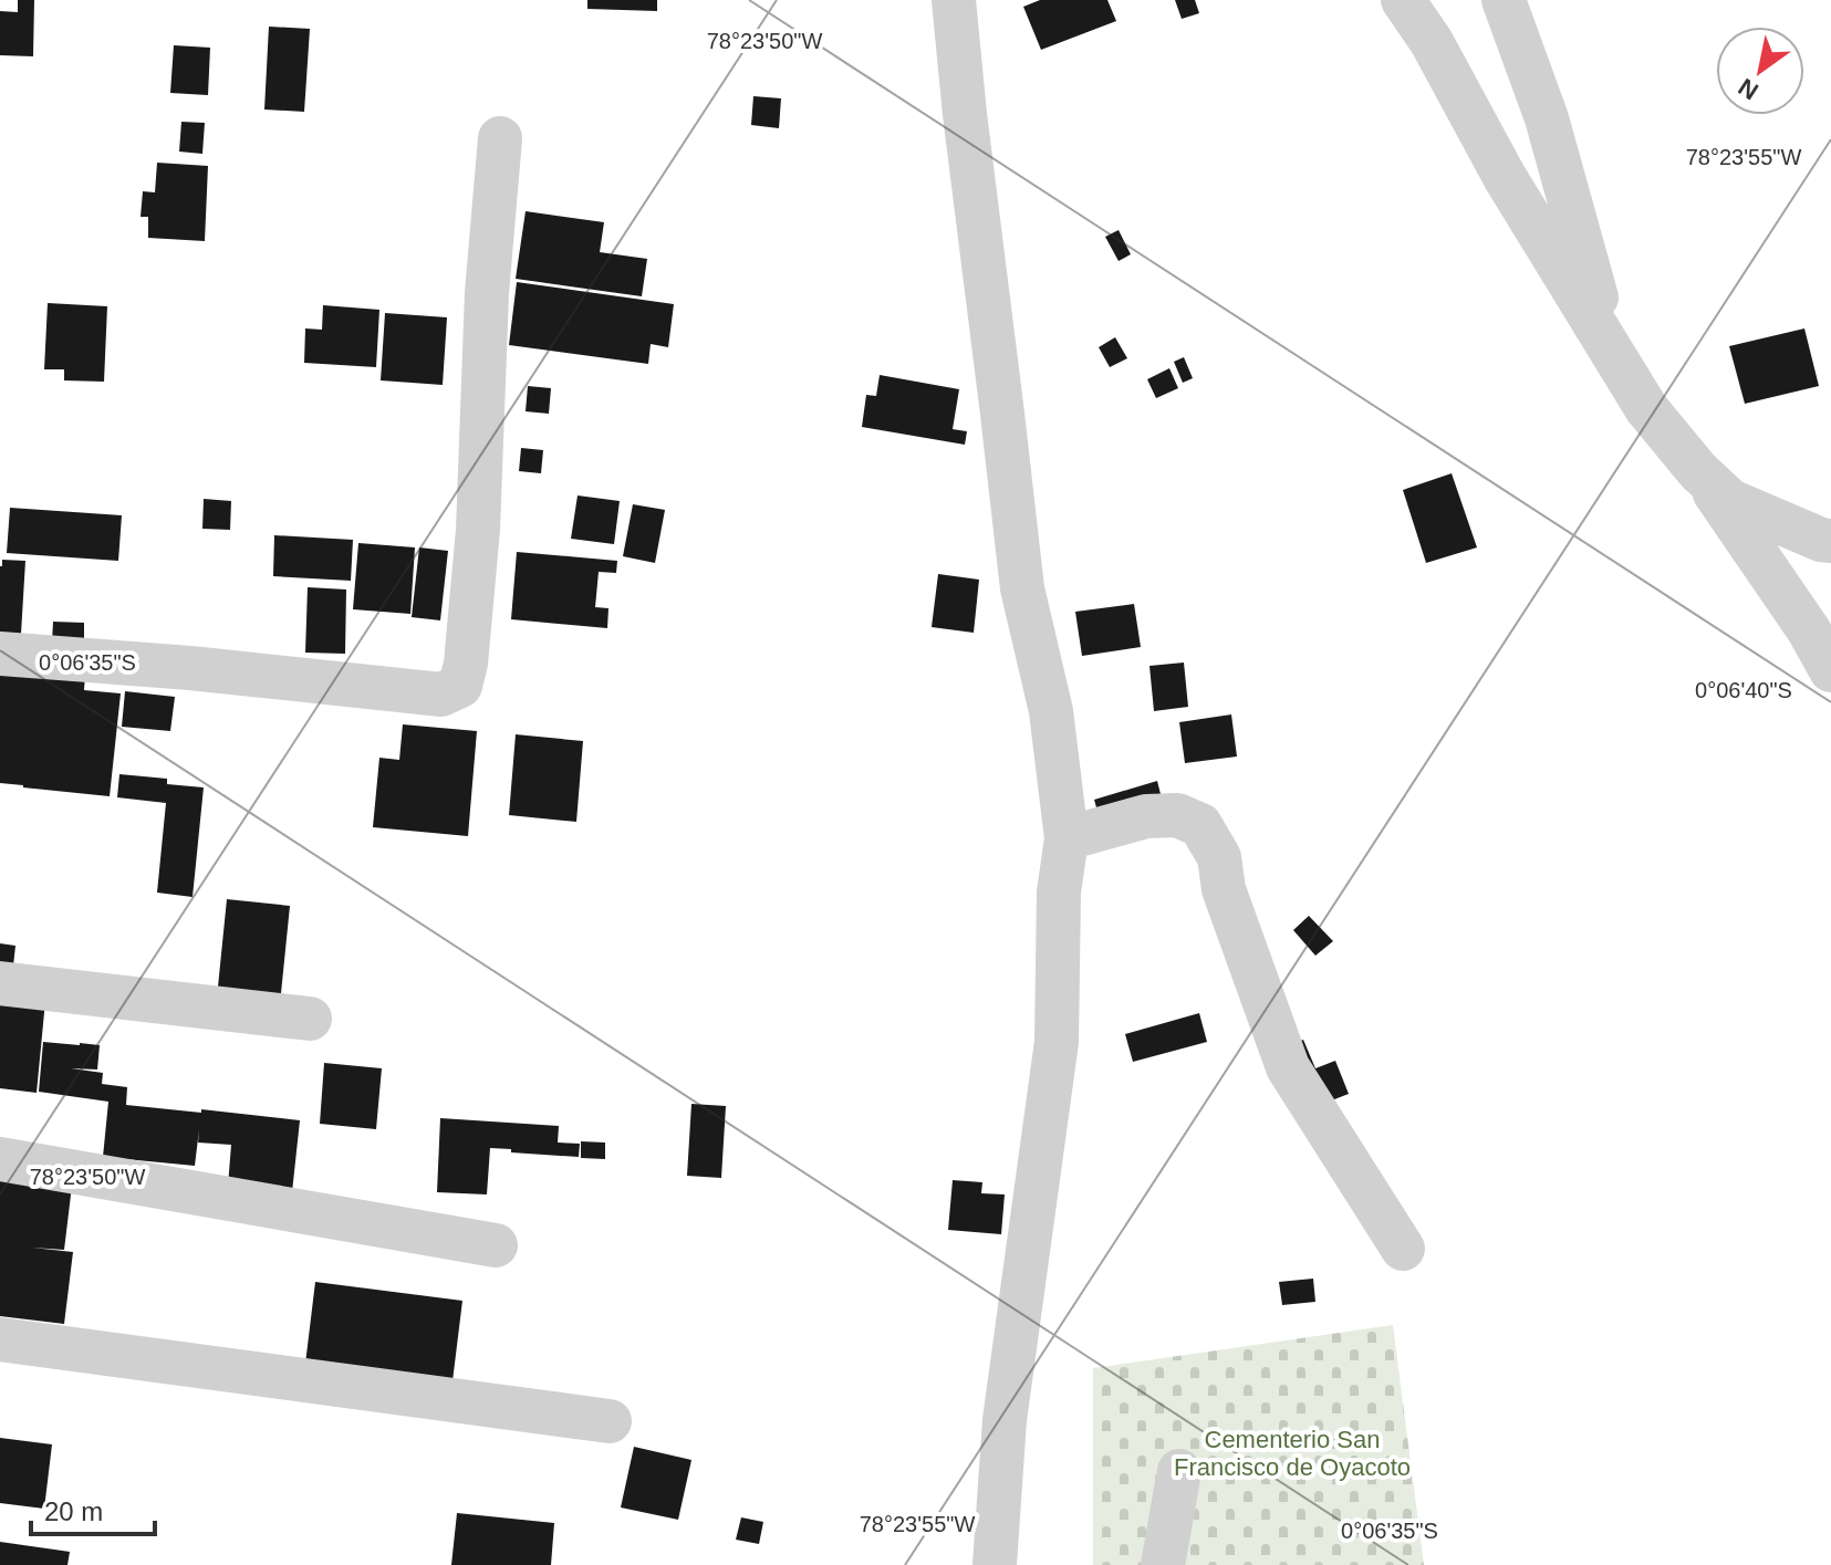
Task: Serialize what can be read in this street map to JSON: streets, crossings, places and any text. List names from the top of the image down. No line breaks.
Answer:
{"parks":["Cementerio San Francisco de Oyacoto"],"scale_bar":"20 m","north":"bottom left","coordinates":["78°23'50\"W","78°23'55\"W","0°06'35\"S","0°06'40\"S"]}
